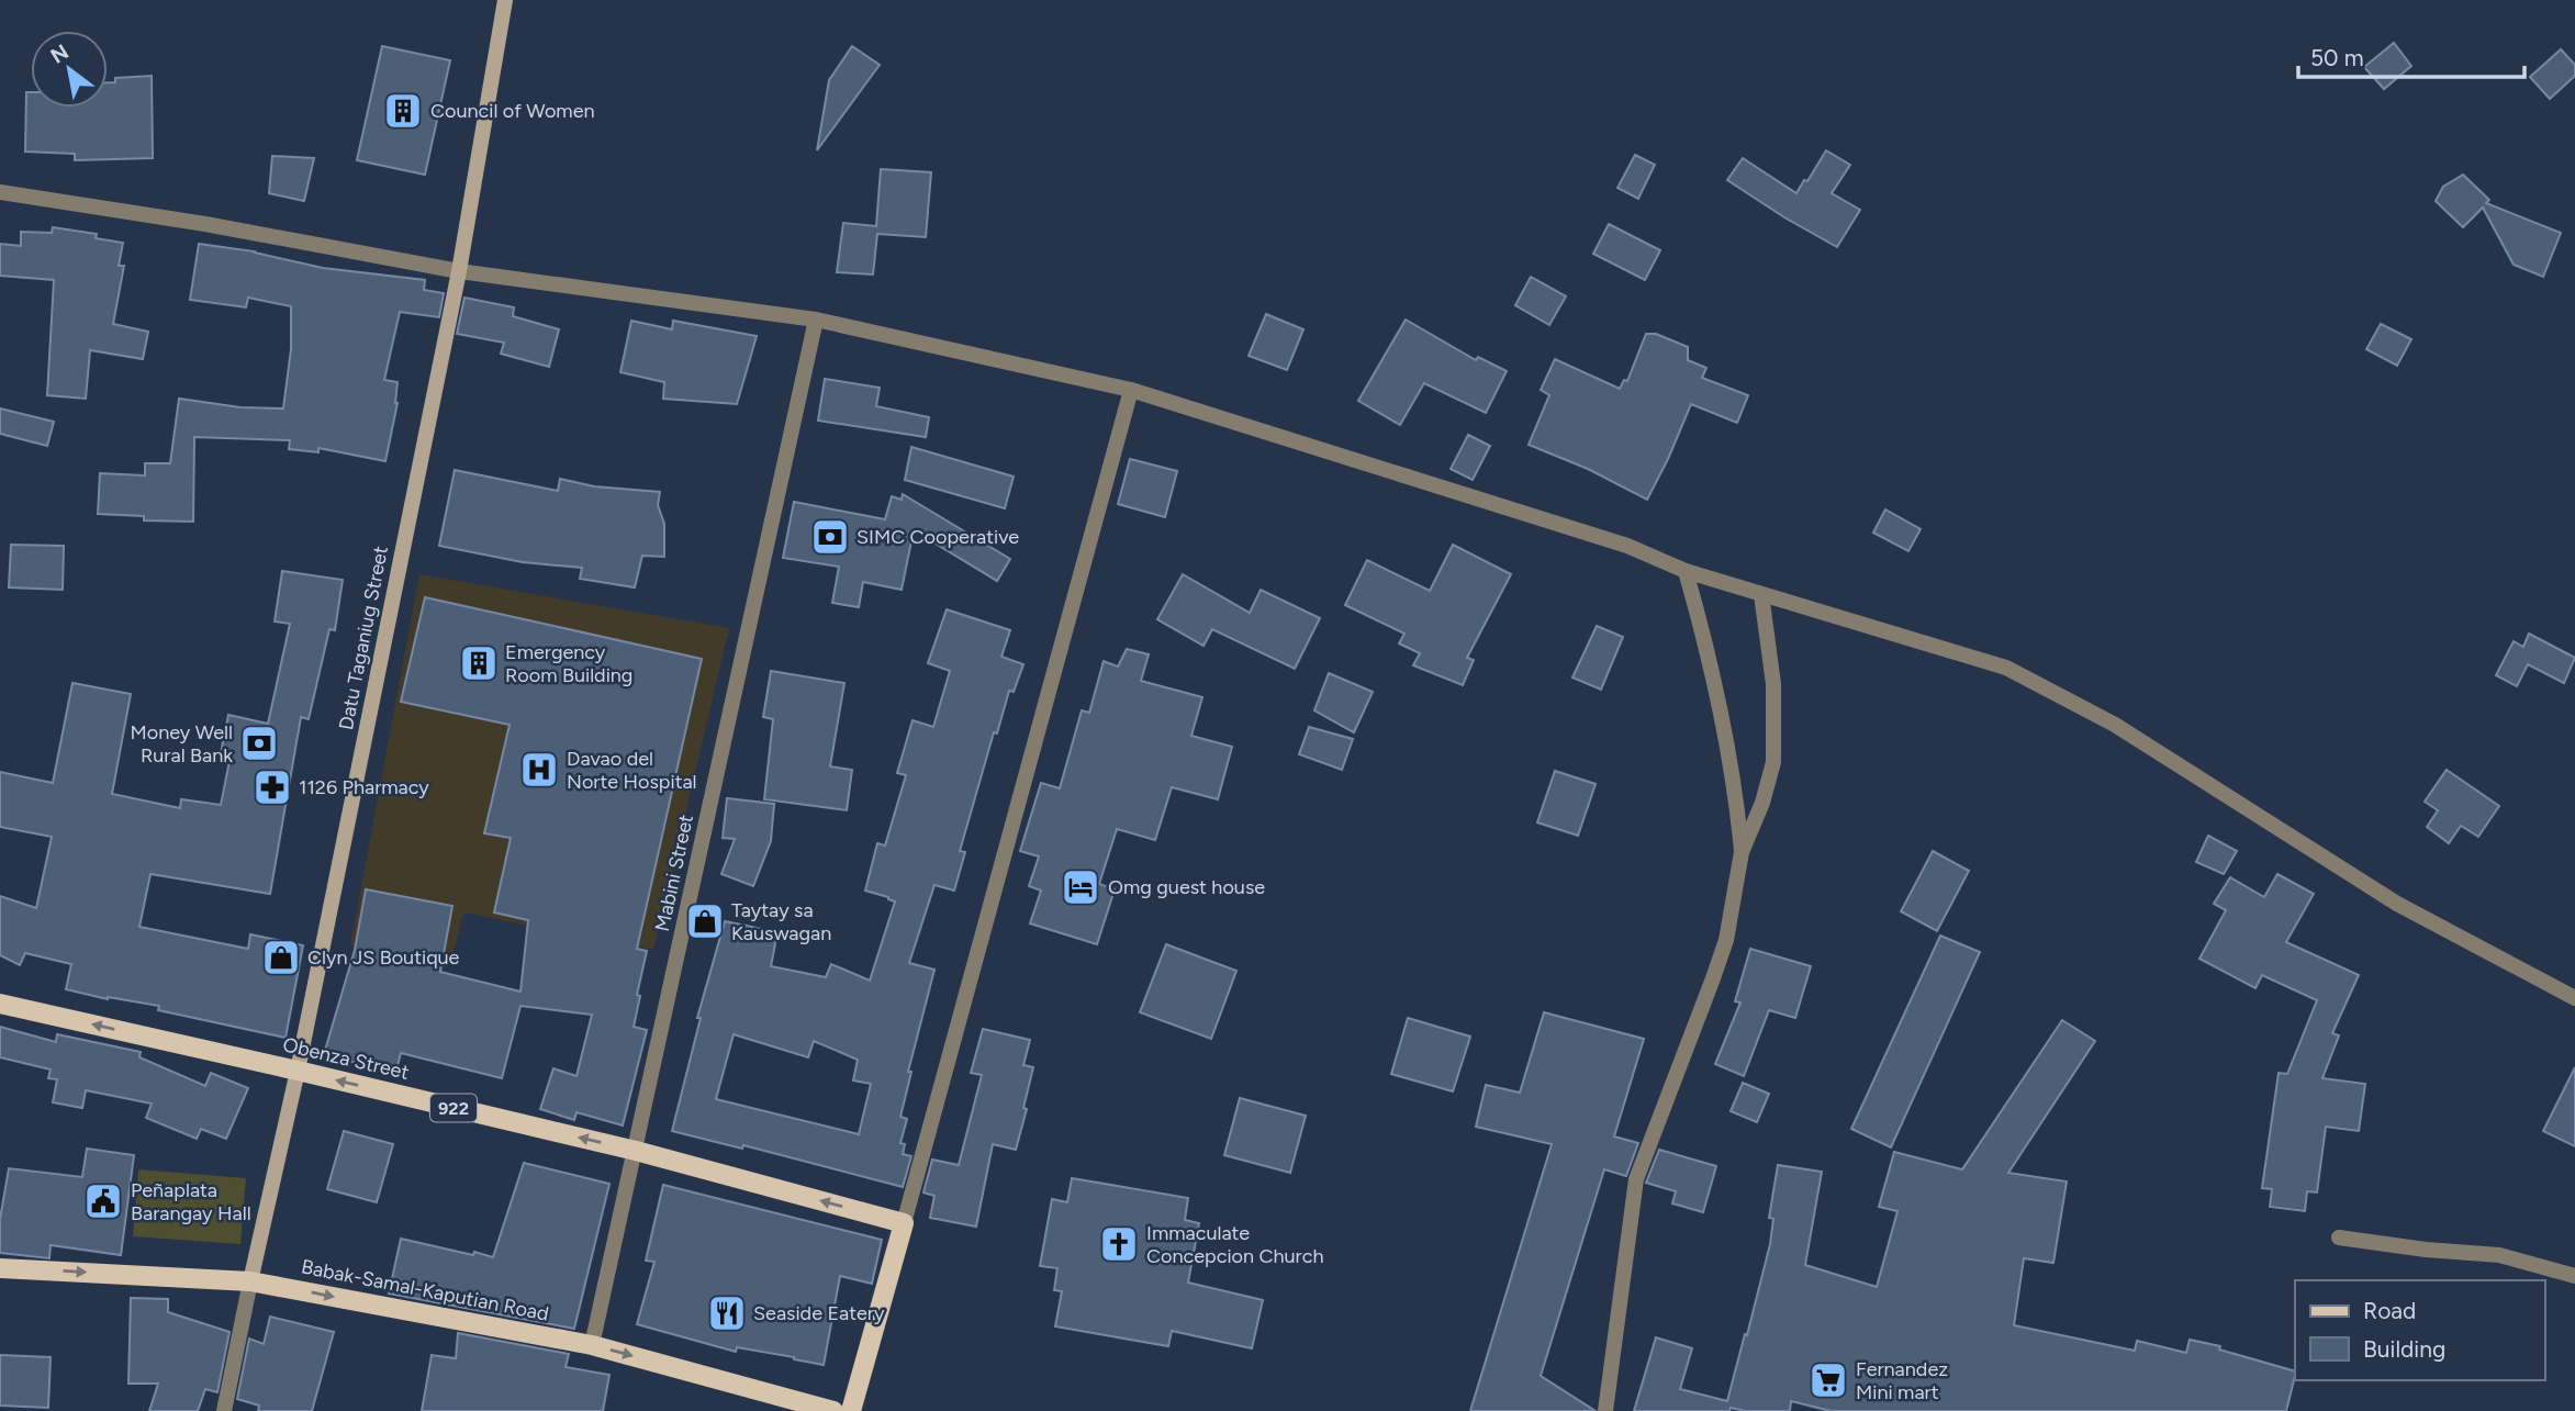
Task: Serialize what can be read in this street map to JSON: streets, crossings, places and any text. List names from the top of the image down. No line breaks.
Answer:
{"streets":{"main road":["Datu Taganiug Street","Obenza Street","922","Babak-Samal-Kaputian Road"],"street":["Mabini Street"]},"crossings":[["Datu Taganiug Street","Obenza Street"],["Datu Taganiug Street","Babak-Samal-Kaputian Road"],["Mabini Street","Obenza Street"],["Mabini Street","Babak-Samal-Kaputian Road"]],"one_way":["Obenza Street","Babak-Samal-Kaputian Road"],"places":{"building":["Council of Women","Emergency Room Building"],"bank":["SIMC Cooperative","Money Well Rural Bank"],"hospital":["Davao del Norte Hospital"],"pharmacy":["1126 Pharmacy"],"hotel":["Omg guest house"],"shop":["Taytay sa Kauswagan","Clyn JS Boutique"],"public building":["Peñaplata Barangay Hall"],"church":["Immaculate Concepcion Church"],"restaurant":["Seaside Eatery"],"supermarket":["Fernandez Mini mart"]},"legend":["Road","Building"],"scale_bar":"50 m","north":"top left"}
